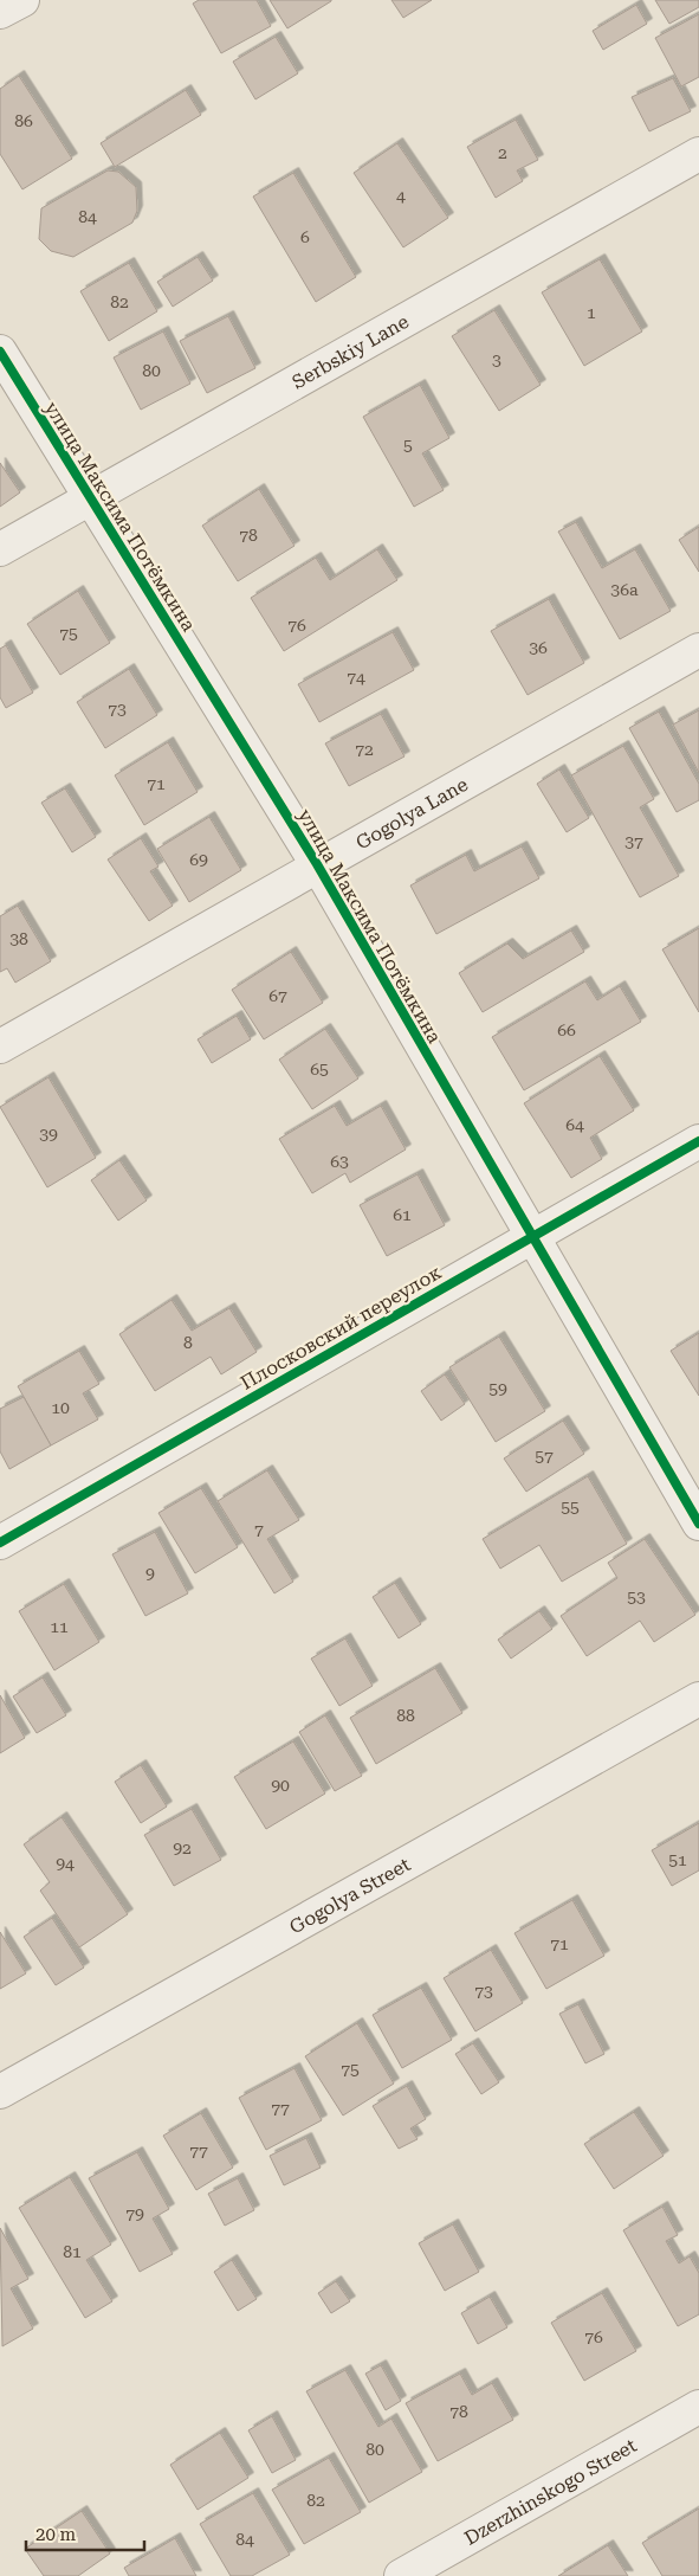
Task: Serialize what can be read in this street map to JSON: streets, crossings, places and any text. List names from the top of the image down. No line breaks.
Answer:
{"streets":{"street":["Serbskiy Lane","улица Максима Потёмкина","Gogolya Lane","Плосковский переулок","Gogolya Street","Dzerzhinskogo Street"]},"crossings":[["Serbskiy Lane","улица Максима Потёмкина"],["улица Максима Потёмкина","Gogolya Lane"],["улица Максима Потёмкина","Плосковский переулок"]],"house_numbers":["86","2","4","84","6","82","1","3","80","5","78","36а","76","75","36","74","73","72","71","37","69","38","67","66","65","64","39","63","61","8","59","10","57","55","7","9","53","11","88","90","92","51","94","71","73","75","77","77","79","81","76","78","80","82","84"],"scale_bar":"20 m"}
